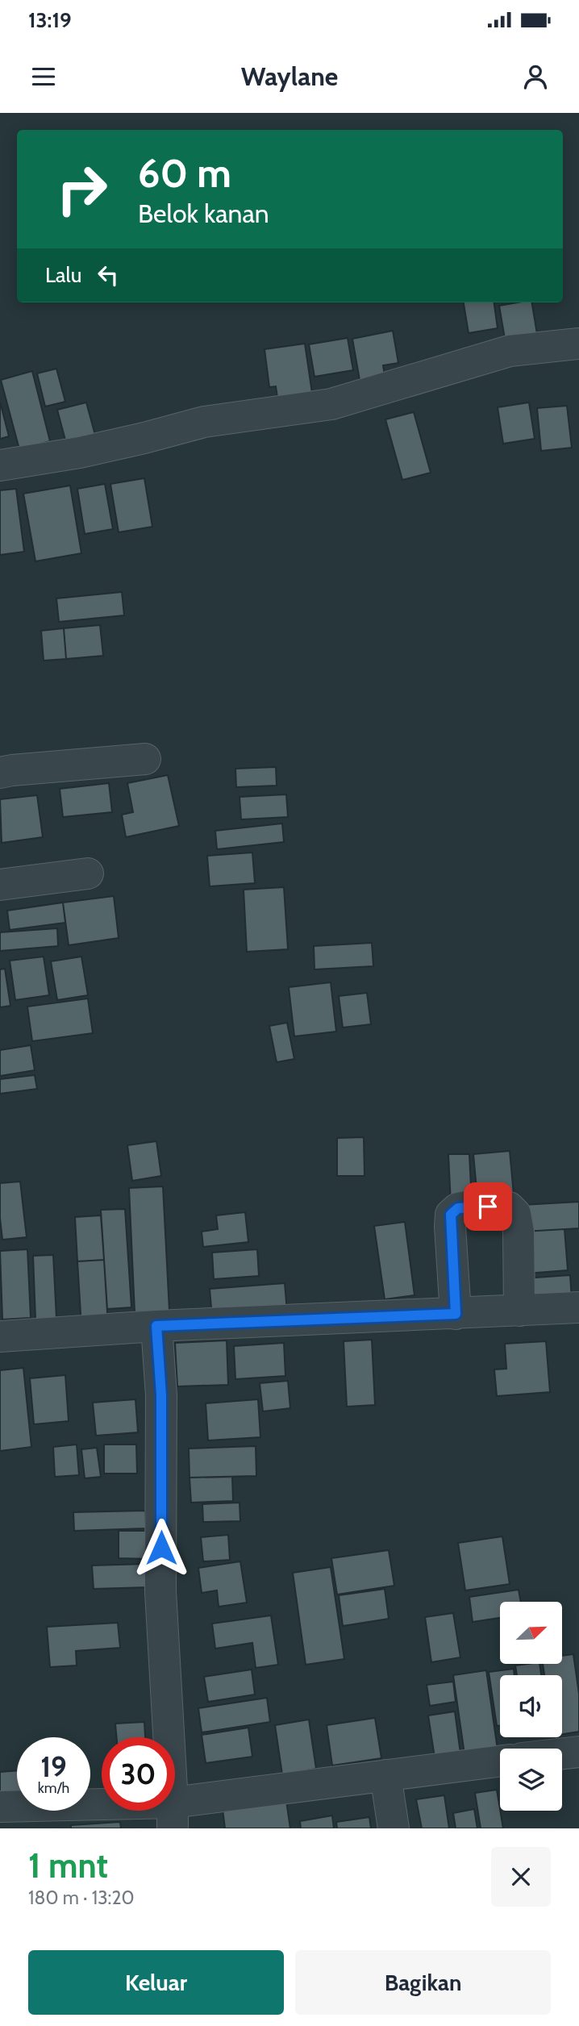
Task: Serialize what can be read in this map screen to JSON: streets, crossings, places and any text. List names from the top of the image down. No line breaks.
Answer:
{"north":"top right","page":{"status":"13:19","header":"Waylane","turn":["60 m","Belok kanan"],"then":"Lalu","speed":"19 km/h","limit":"30","heading":["1 mnt","180 m · 13:20"],"buttons":["Keluar","Bagikan"]}}
